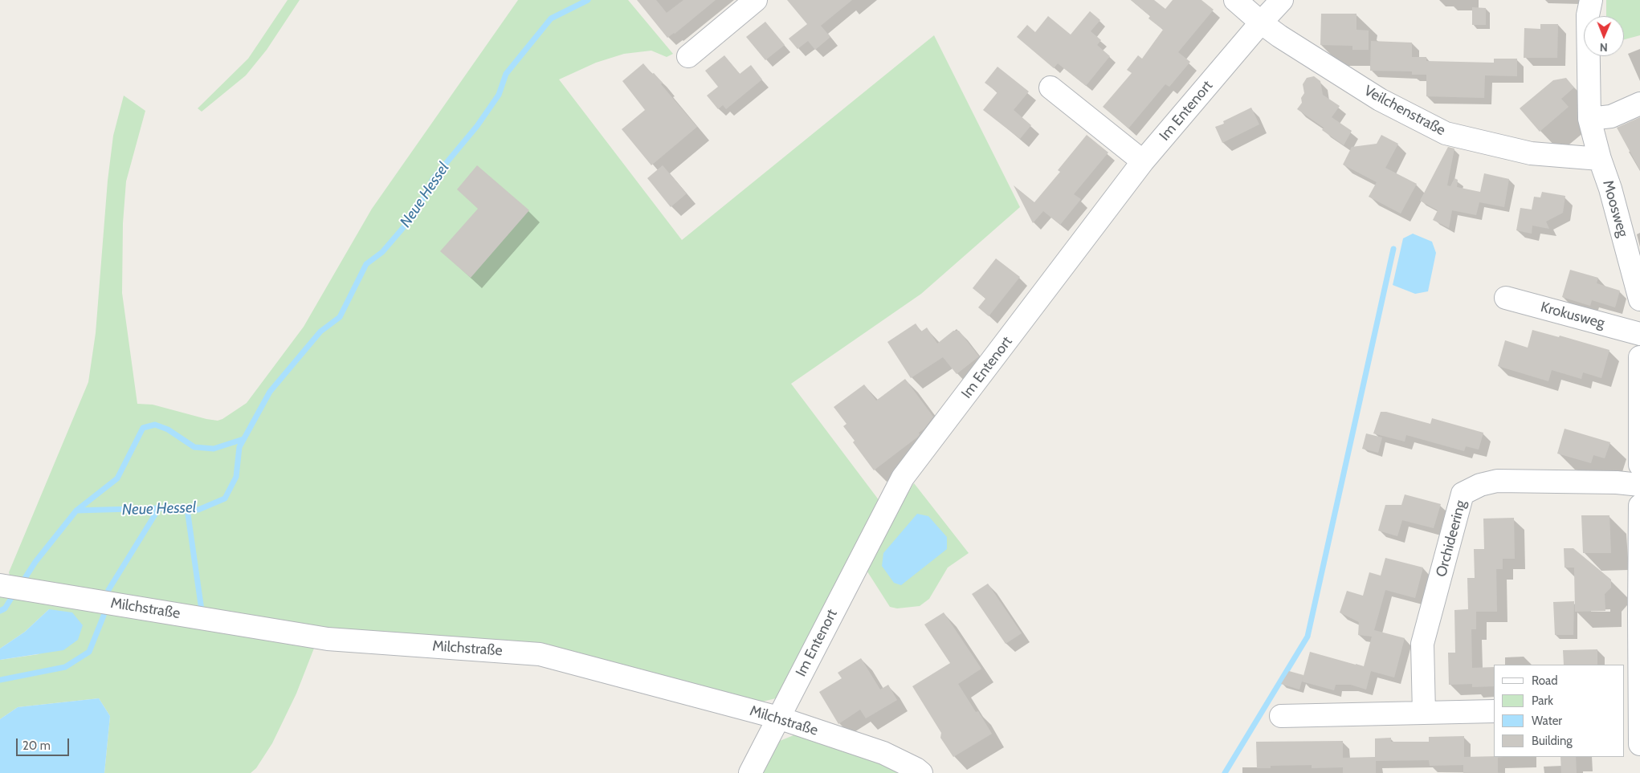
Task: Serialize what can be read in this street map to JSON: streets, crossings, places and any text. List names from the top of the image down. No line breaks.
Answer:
{"streets":{"street":["Im Entenort","Veilchenstraße","Moosweg","Krokusweg","Orchideering","Milchstraße"]},"crossings":[["Im Entenort","Veilchenstraße"],["Im Entenort","Milchstraße"],["Veilchenstraße","Moosweg"]],"water":["Neue Hessel"],"legend":["Road","Park","Water","Building"],"scale_bar":"20 m","north":"bottom"}
